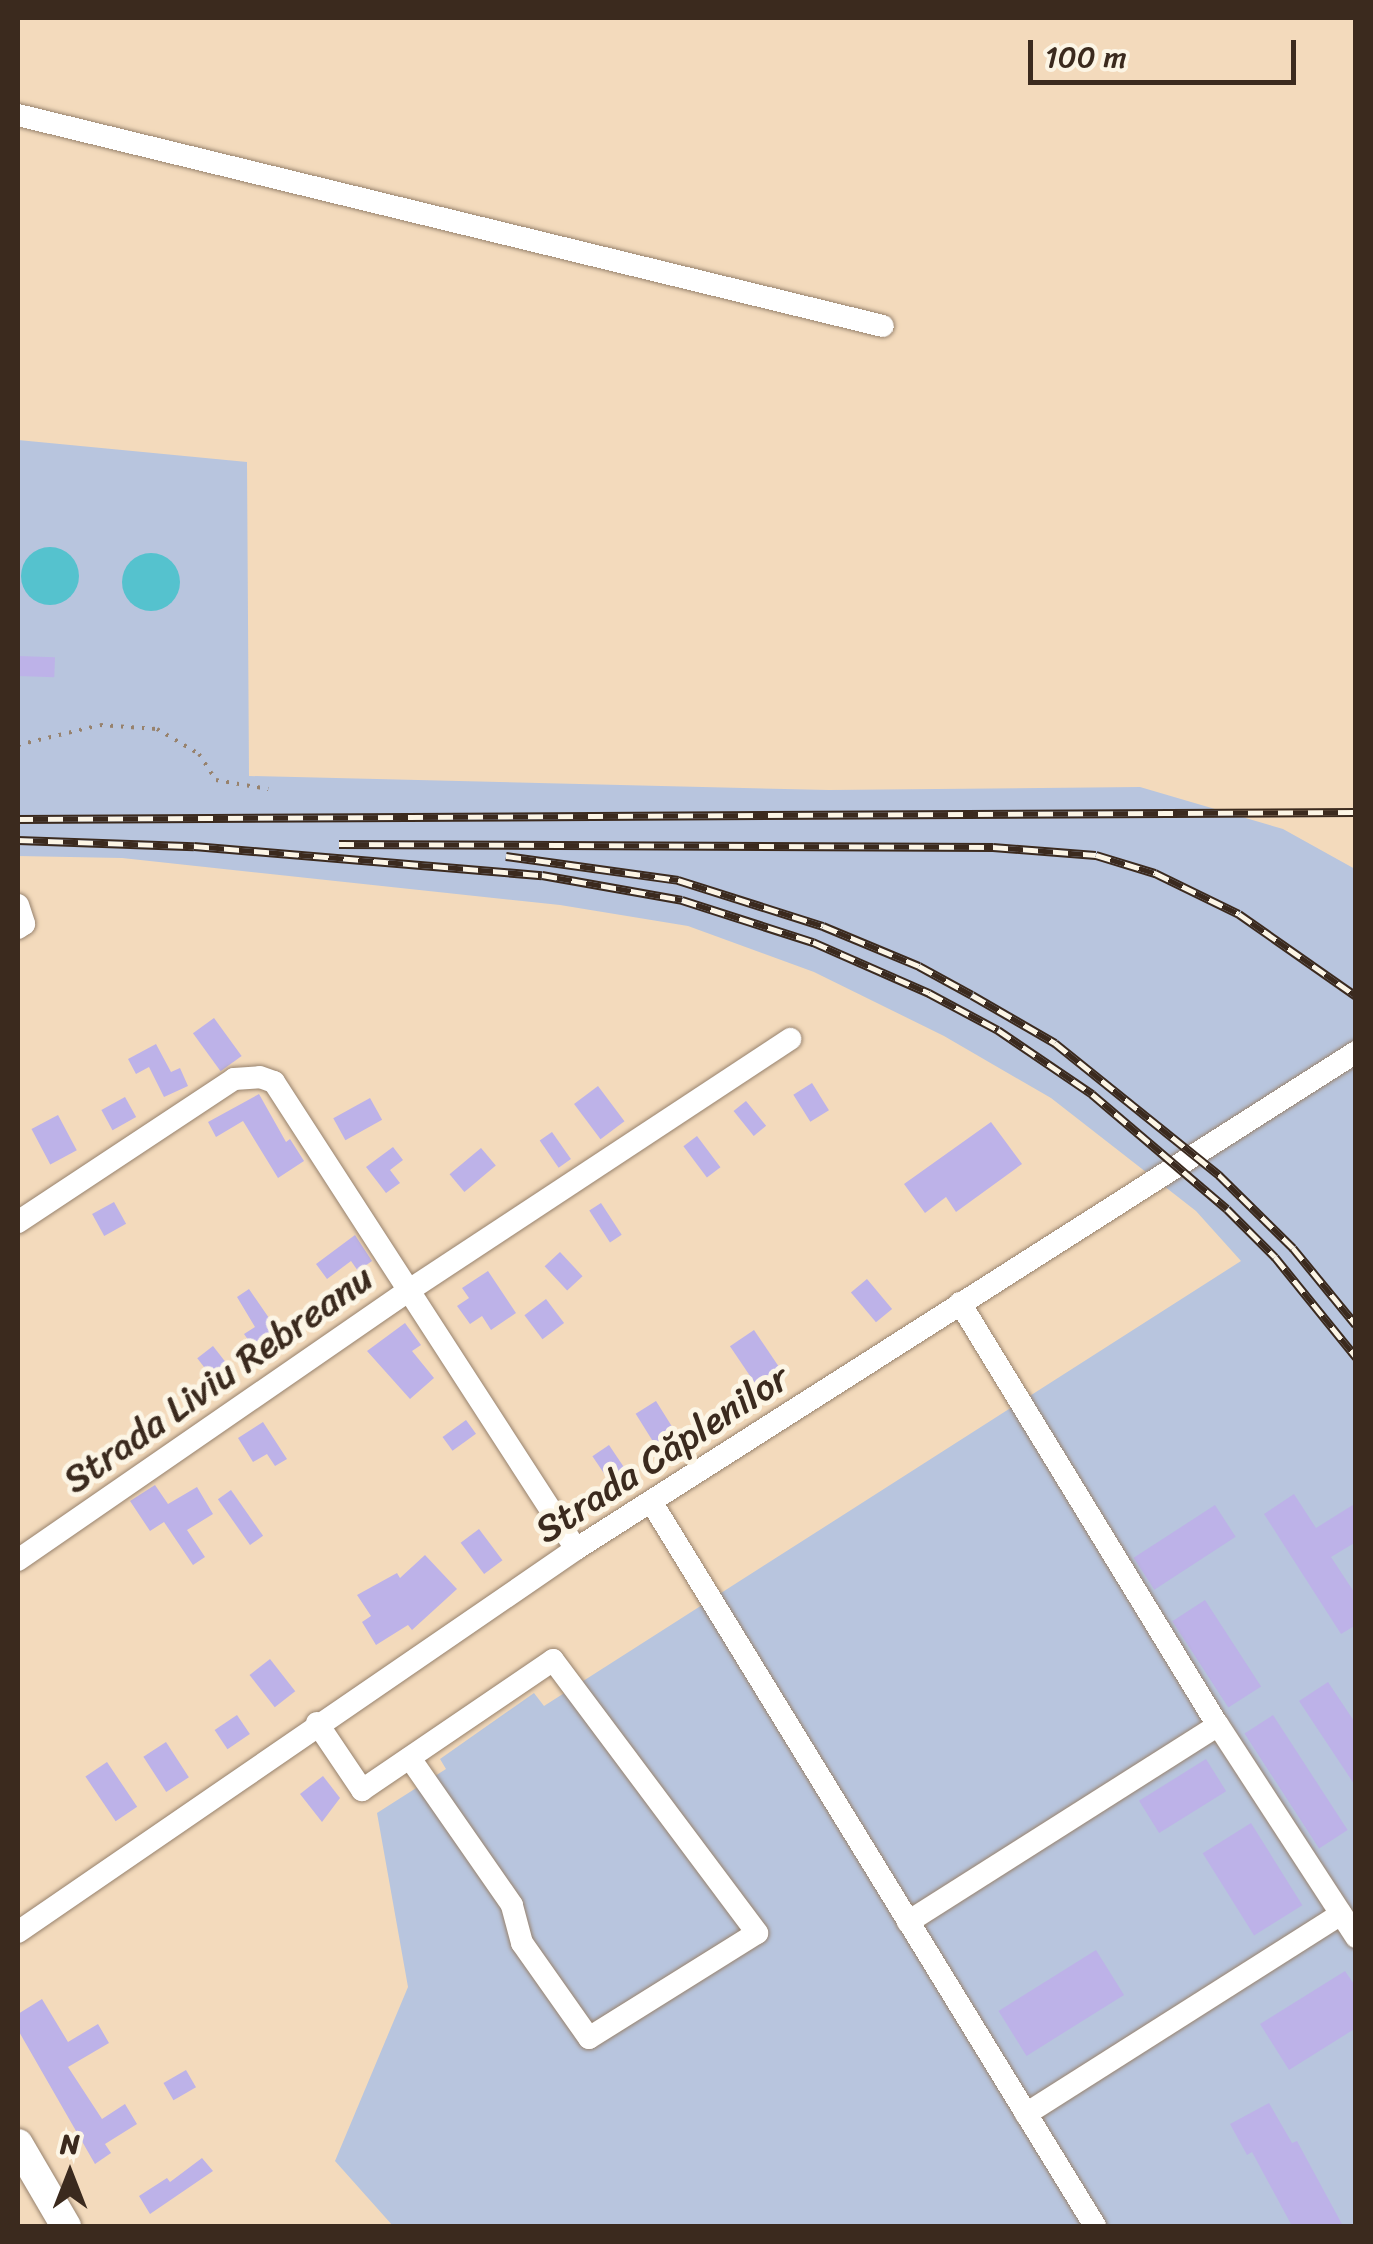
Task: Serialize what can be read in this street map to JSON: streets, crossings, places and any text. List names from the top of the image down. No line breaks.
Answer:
{"streets":{"street":["Strada Liviu Rebreanu","Strada Căplenilor"]},"crossings":[["Strada Liviu Rebreanu","Strada Căplenilor"]],"scale_bar":"100 m","north":"top"}
